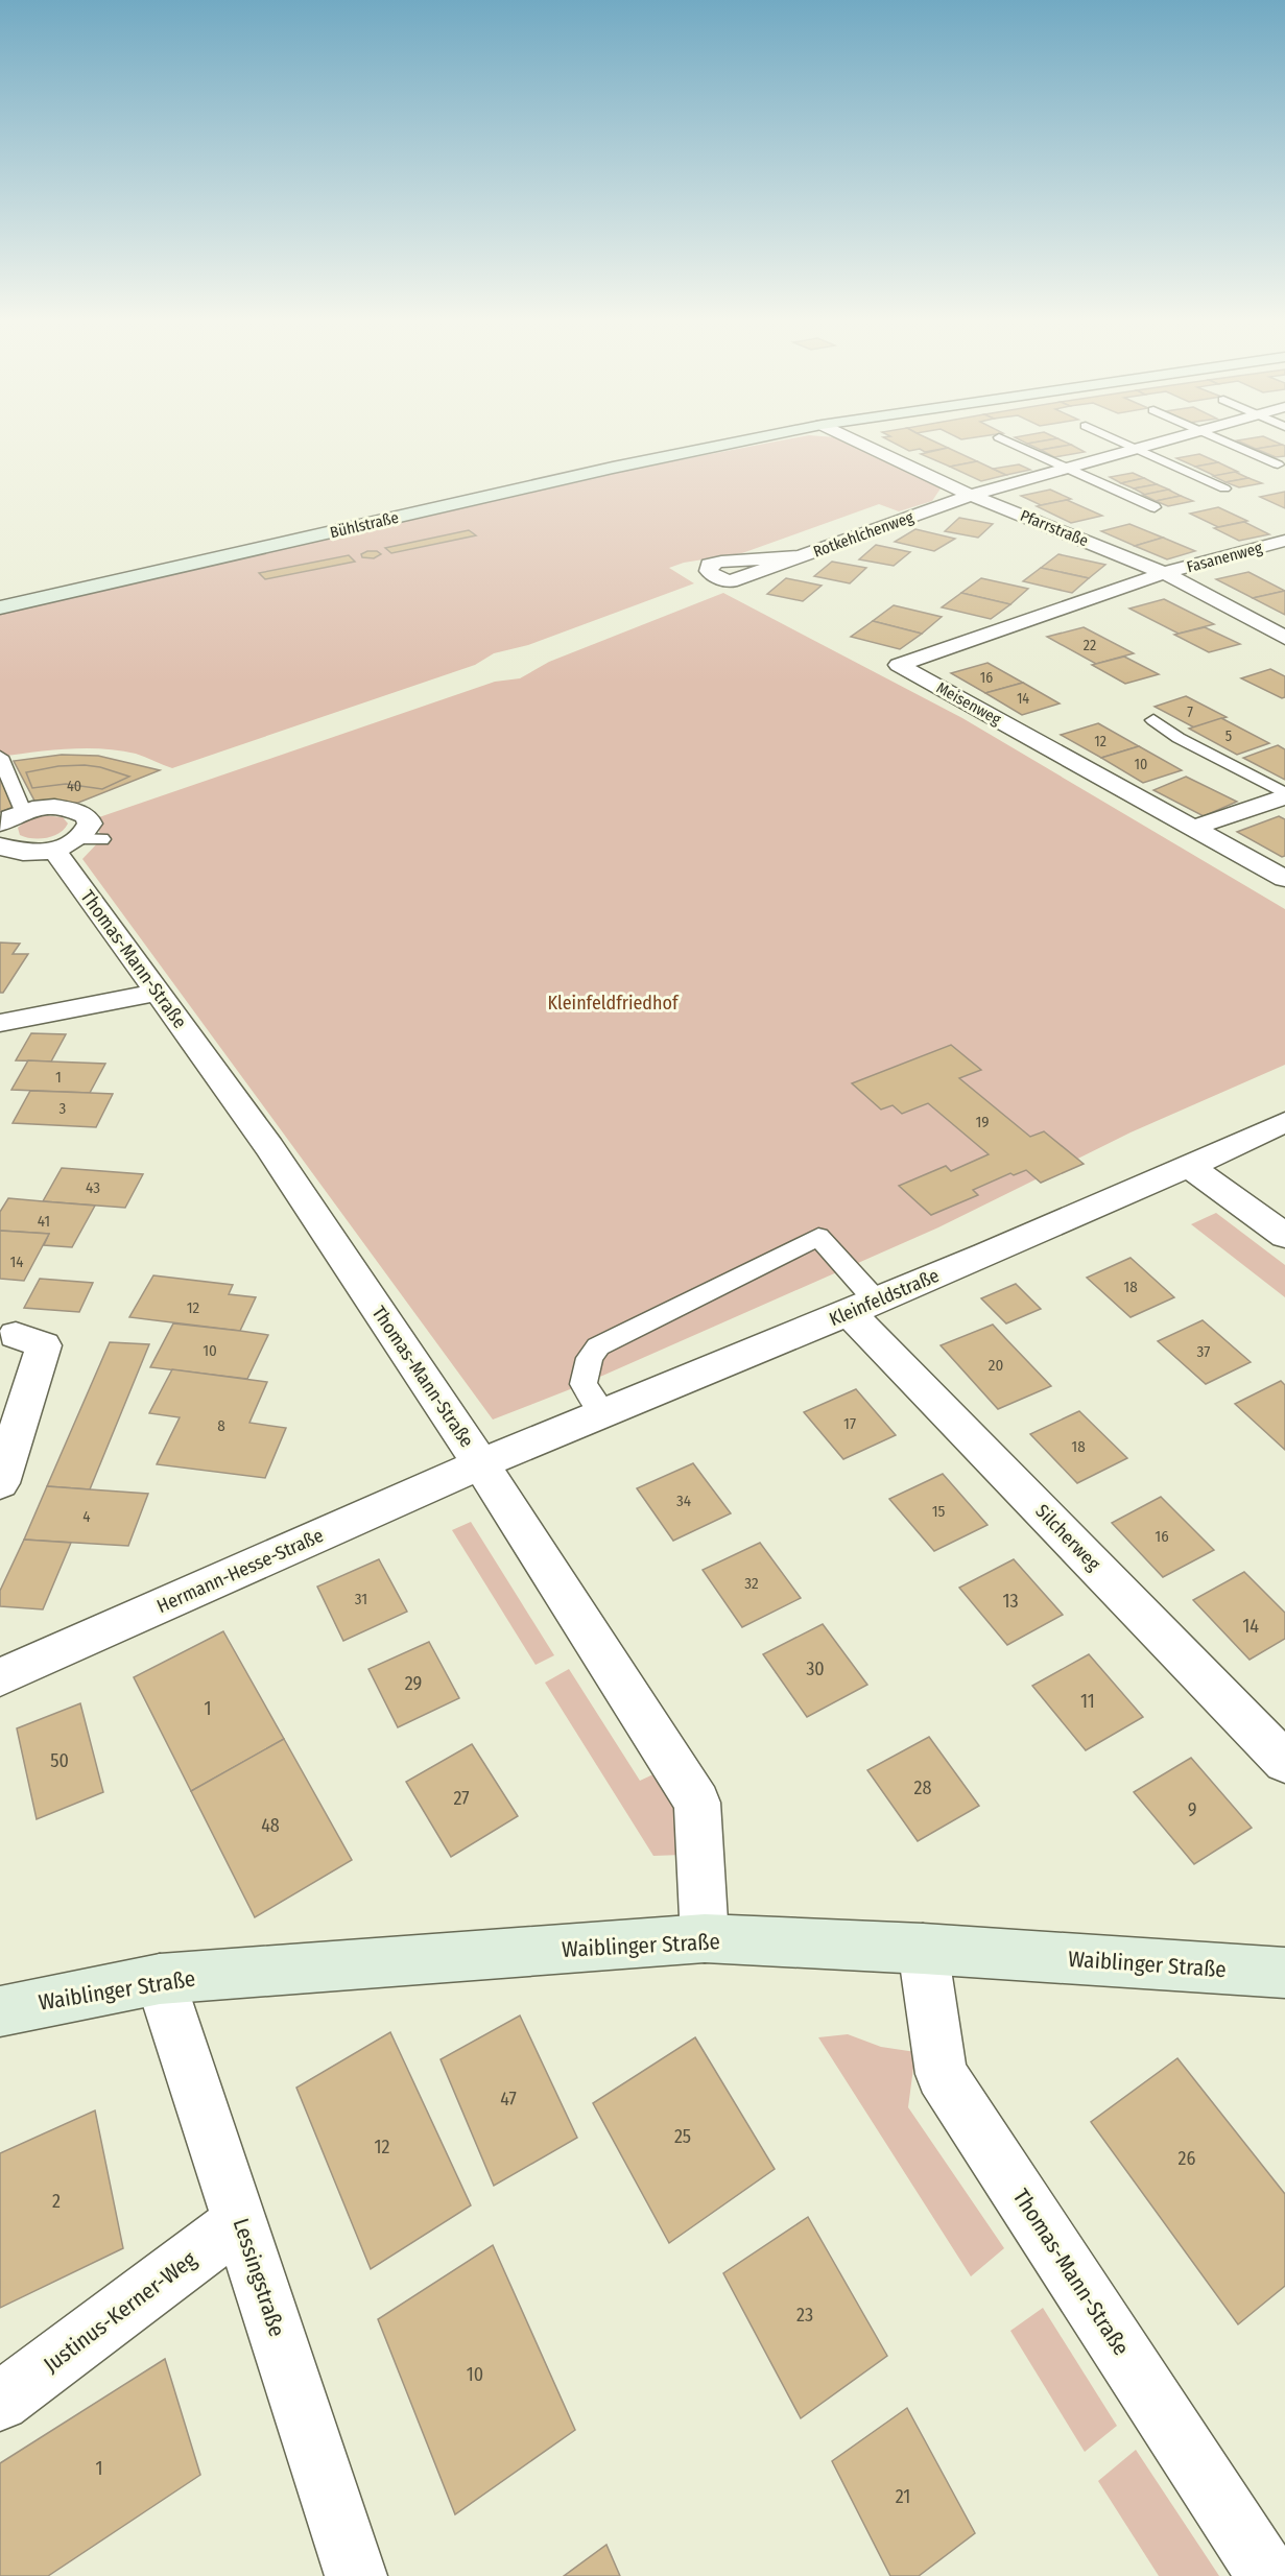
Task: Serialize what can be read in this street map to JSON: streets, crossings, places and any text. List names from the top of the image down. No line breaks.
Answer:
{"streets":{"main road":["Bühlstraße","Waiblinger Straße"],"street":["Pfarrstraße","Rotkehlchenweg","Fasanenweg","Meisenweg","Thomas-Mann-Straße","Kleinfeldstraße","Silcherweg","Hermann-Hesse-Straße","Lessingstraße","Justinus-Kerner-Weg"]},"crossings":[["Pfarrstraße","Rotkehlchenweg"],["Pfarrstraße","Fasanenweg"],["Pfarrstraße","Meisenweg"],["Fasanenweg","Meisenweg"],["Thomas-Mann-Straße","Kleinfeldstraße"],["Thomas-Mann-Straße","Hermann-Hesse-Straße"],["Thomas-Mann-Straße","Waiblinger Straße"],["Kleinfeldstraße","Silcherweg"],["Kleinfeldstraße","Hermann-Hesse-Straße"],["Waiblinger Straße","Lessingstraße"],["Lessingstraße","Justinus-Kerner-Weg"]],"parks":["Kleinfeldfriedhof"],"house_numbers":["22","16","14","7","5","12","10","40","1","3","19","43","41","14","18","12","10","37","20","17","8","18","34","15","4","16","32","31","13","14","30","29","11","1","50","28","27","9","48","47","25","12","26","2","23","10","1","21"]}
